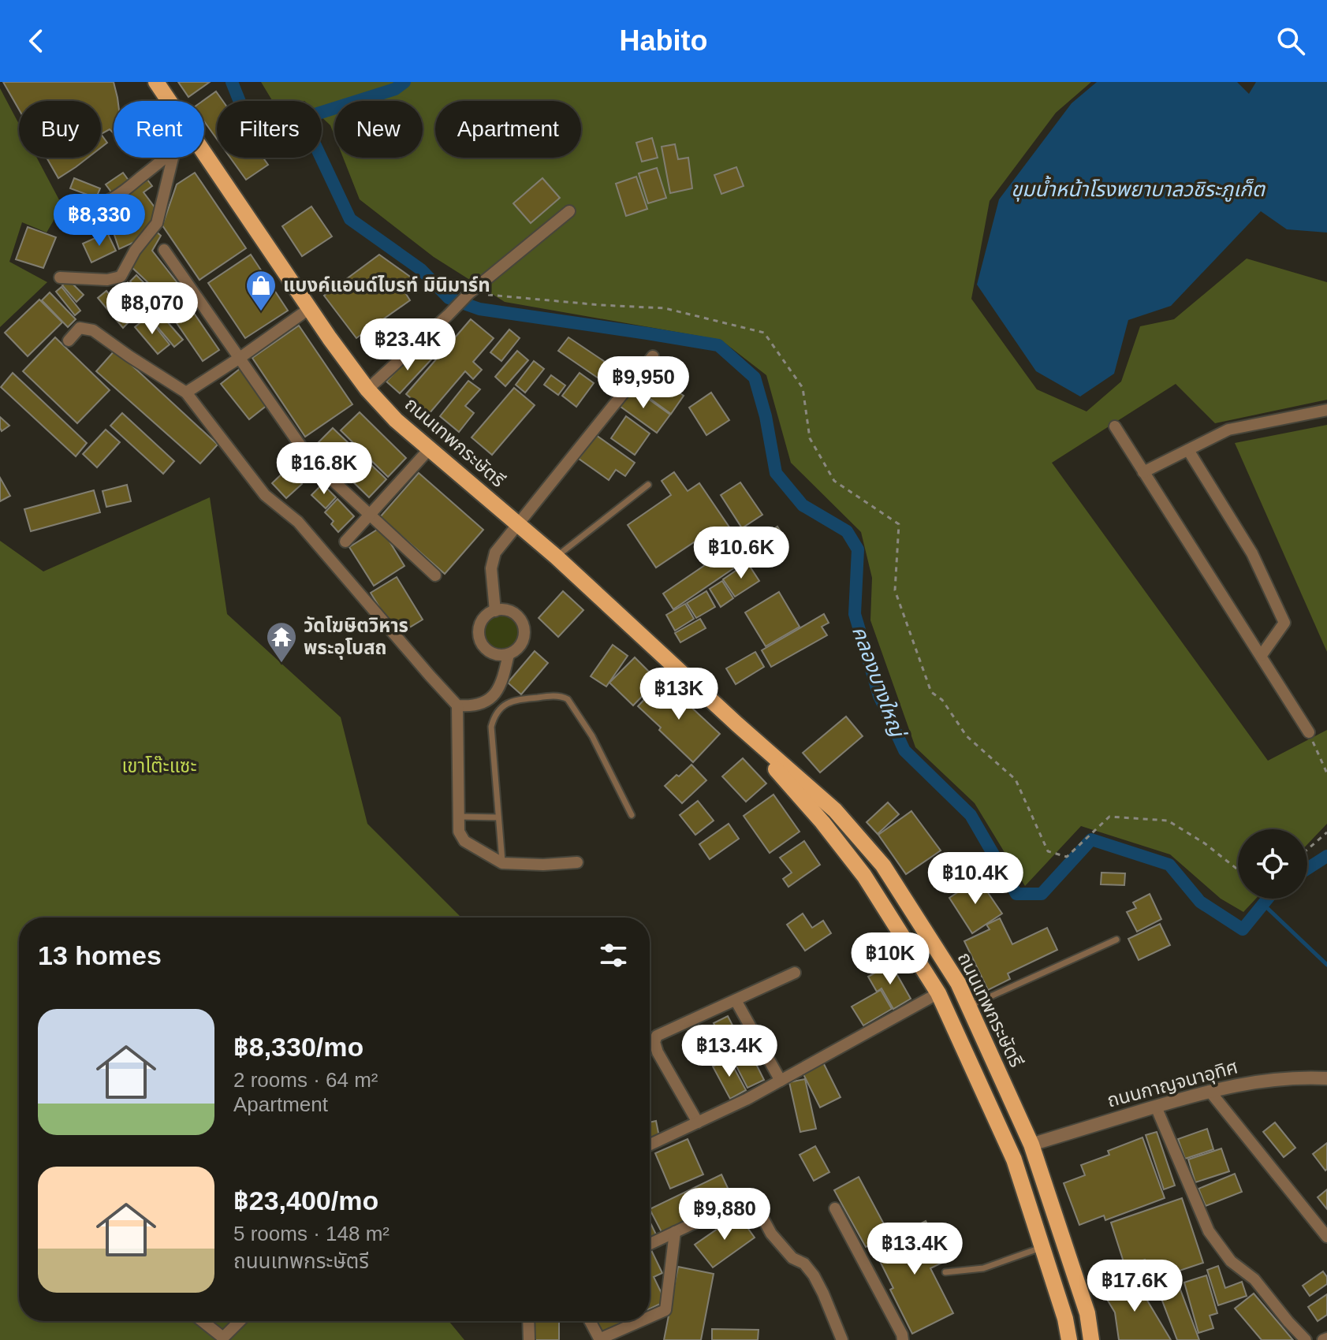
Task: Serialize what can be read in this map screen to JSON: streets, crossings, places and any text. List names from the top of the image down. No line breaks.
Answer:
{"streets":{"main road":["ถนนเทพกระษัตรี"],"street":["ถนนกาญจนาอุทิศ"]},"crossings":[["ถนนเทพกระษัตรี","ถนนกาญจนาอุทิศ"]],"water":["ขุมน้ำหน้าโรงพยาบาลวชิระภูเก็ต","คลองบางใหญ่"],"parks":["เขาโต๊ะแซะ"],"places":{"shop":["แบงค์แอนด์ไบรท์ มินิมาร์ท"],"temple":["วัดโฆษิตวิหาร พระอุโบสถ"]},"page":{"header":"Habito","chip":["Buy","Rent","Filters","New","Apartment"],"price":["฿8,330","฿8,070","฿23.4K","฿9,950","฿16.8K","฿10.6K","฿13K","฿10.4K","฿10K","฿13.4K","฿9,880","฿13.4K","฿17.6K"],"heading":"13 homes","list":[{"name":"฿8,330/mo","note":"2 rooms · 64 m² · Apartment"},{"name":"฿23,400/mo","note":"5 rooms · 148 m² · ถนนเทพกระษัตรี"}]}}
